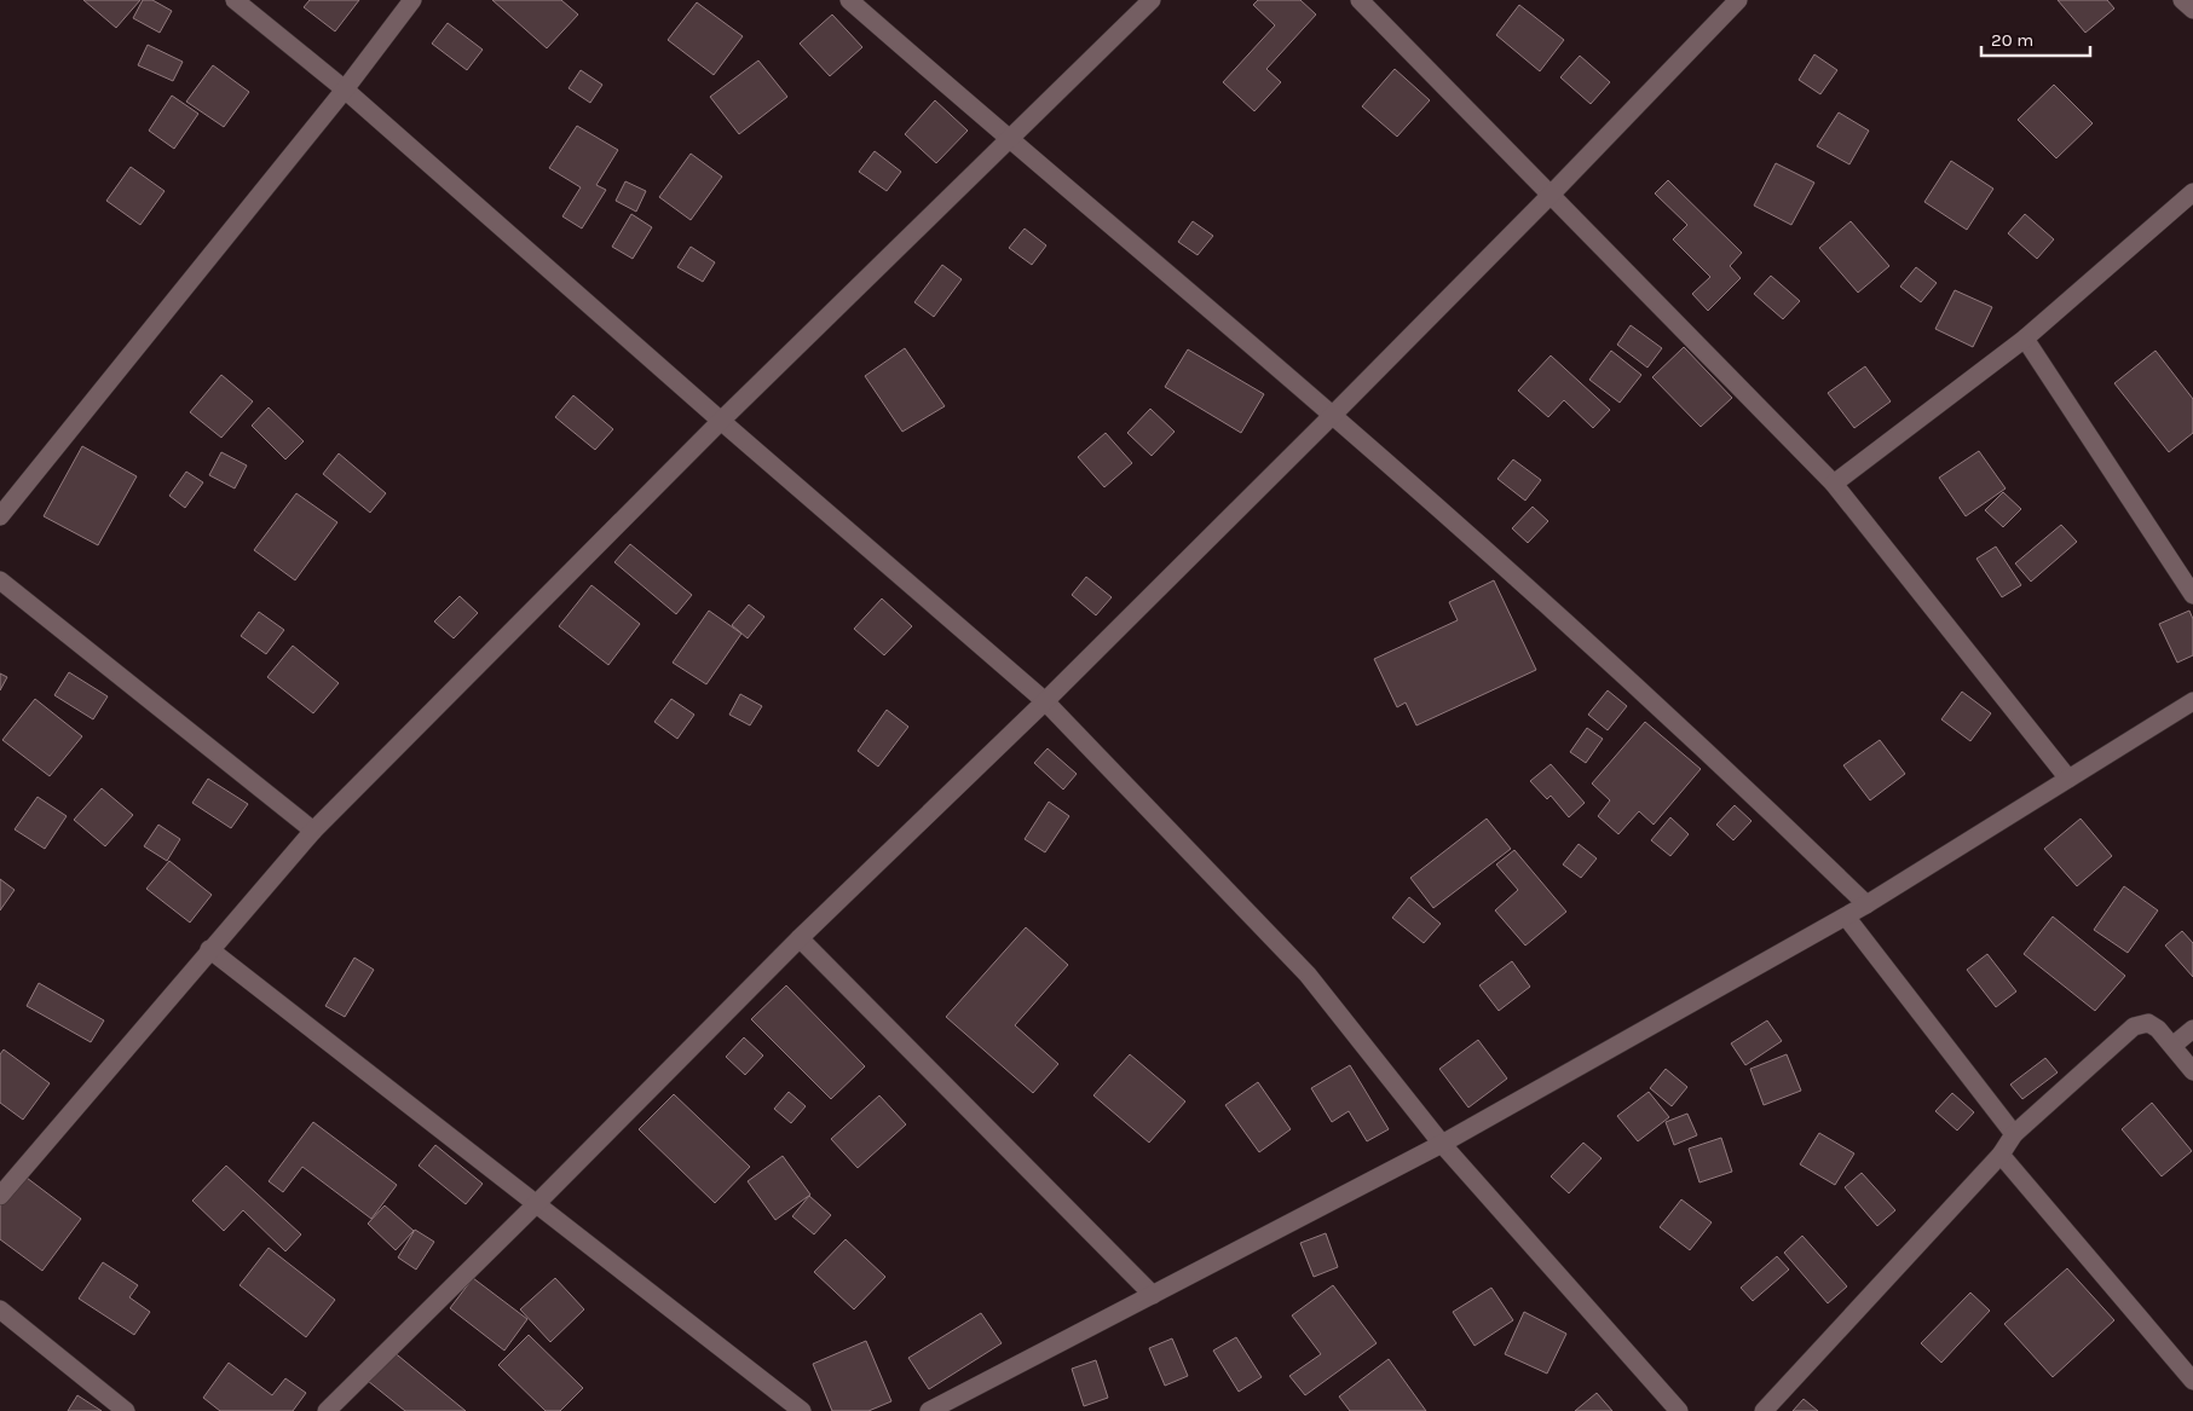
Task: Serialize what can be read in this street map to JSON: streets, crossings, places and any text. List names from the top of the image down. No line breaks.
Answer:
{"scale_bar":"20 m"}
